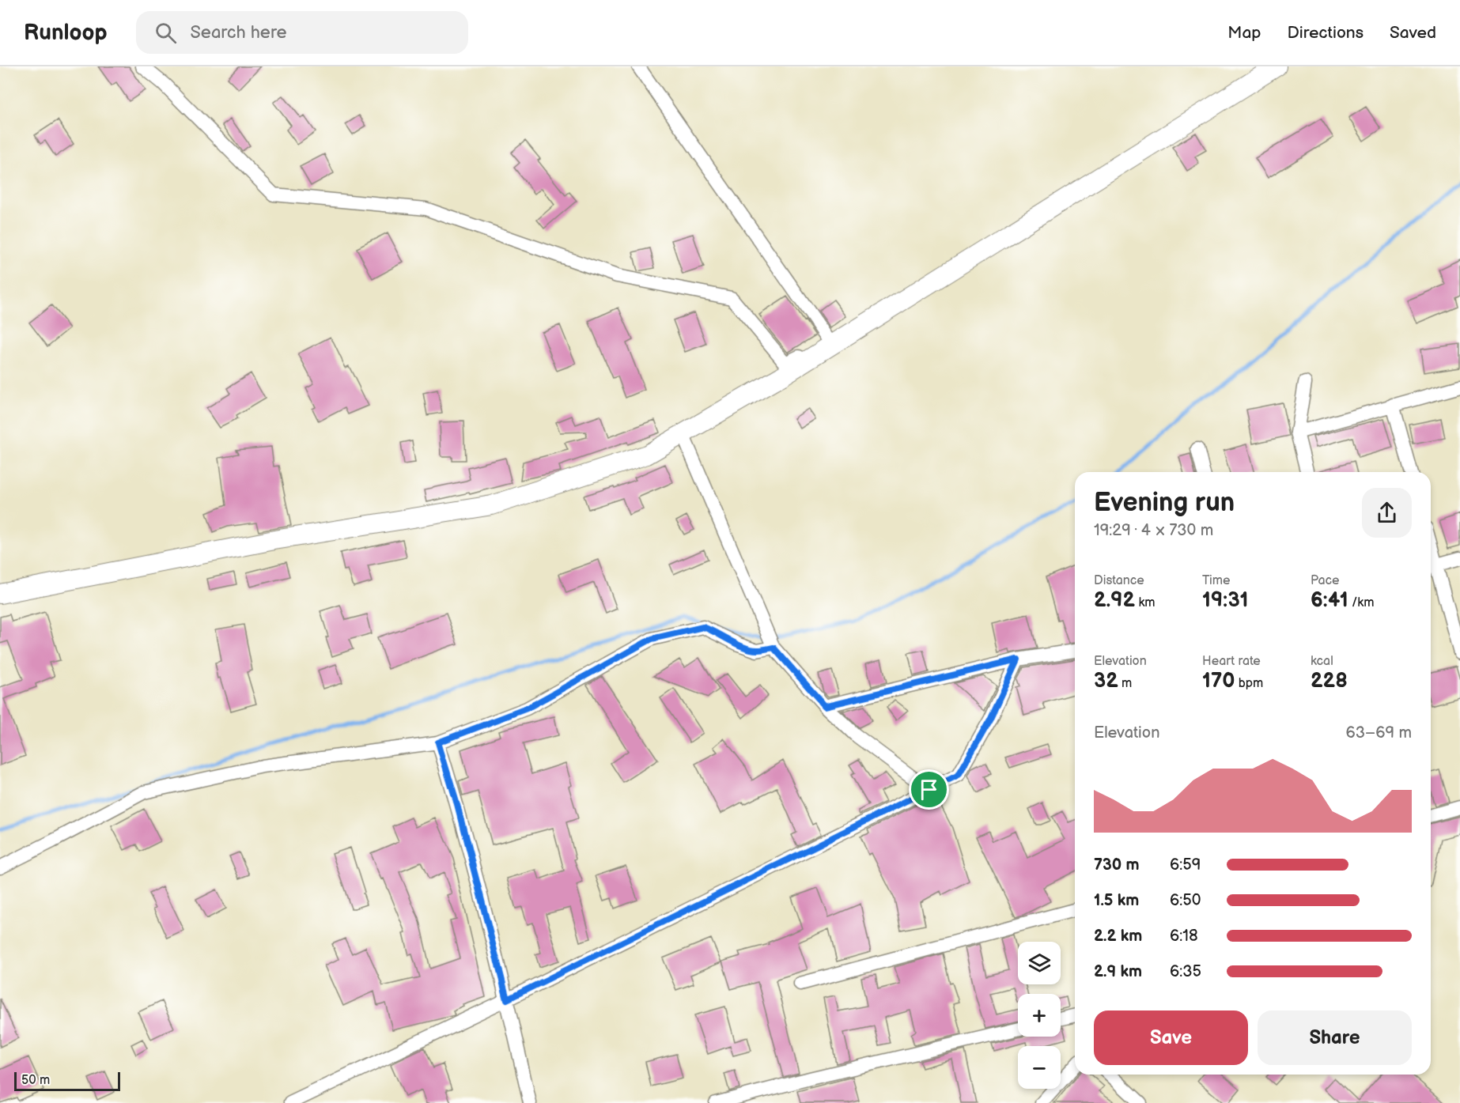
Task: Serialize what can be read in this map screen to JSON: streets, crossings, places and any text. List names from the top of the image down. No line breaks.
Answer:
{"scale_bar":"50 m","page":{"header":"Runloop","search":"Search here","nav":["Map","Directions","Saved"],"heading":["Evening run","19:29 · 4 × 730 m"],"stats":[["Distance","2.92 km"],["Time","19:31"],["Pace","6:41 /km"],["Elevation","32 m"],["Heart rate","170 bpm"],["kcal","228"]],"chart":["Elevation","63–69 m"],"list":[{"name":"730 m","note":"6:59"},{"name":"1.5 km","note":"6:50"},{"name":"2.2 km","note":"6:18"},{"name":"2.9 km","note":"6:35"}],"map_buttons":["+","−"],"buttons":["Save","Share"],"scale":"50 m"}}
